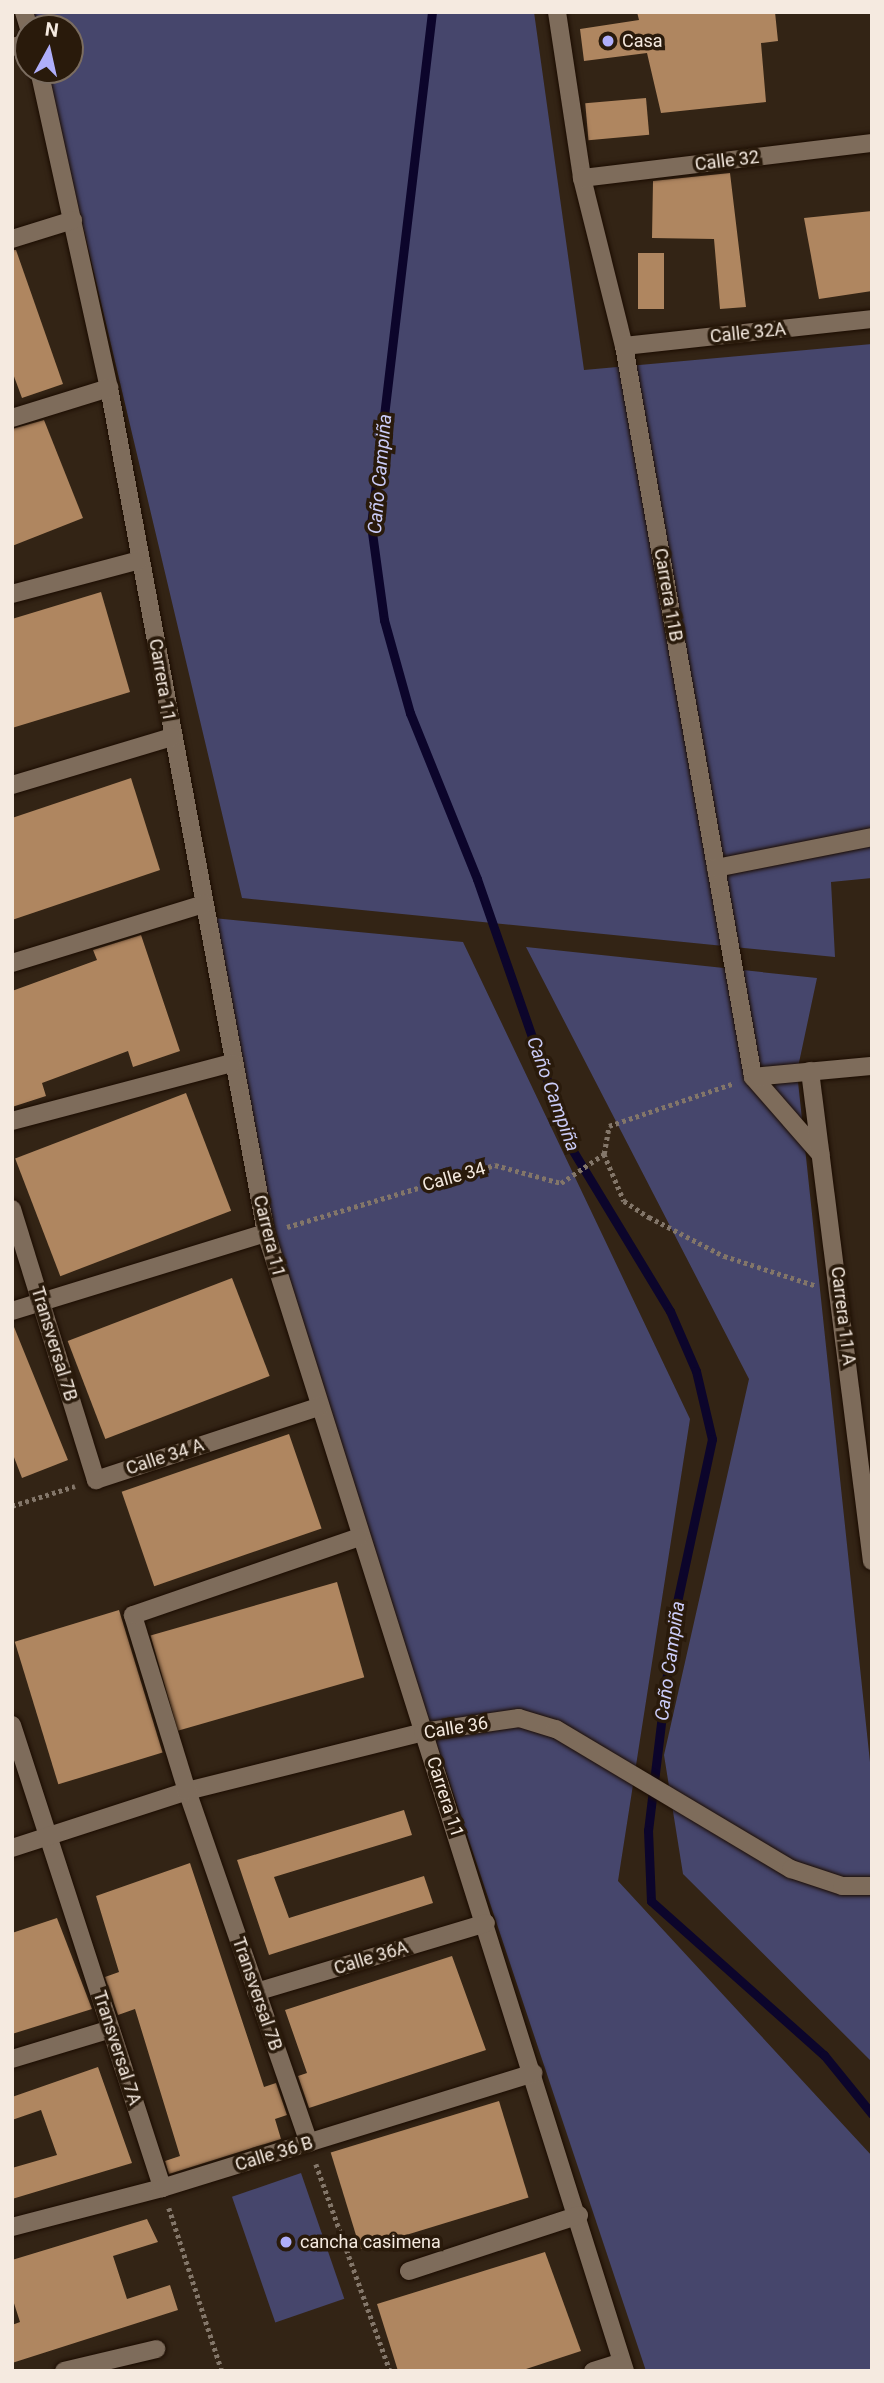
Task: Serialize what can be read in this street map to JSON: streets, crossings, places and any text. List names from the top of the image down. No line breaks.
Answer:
{"streets":{"street":["Calle 32","Calle 32A","Carrera 11B","Carrera 11","Carrera 11 A","Transversal 7B","Calle 34 A","Calle 36","Calle 36A","Transversal 7A","Calle 36 B"],"path":["Calle 34"]},"crossings":[["Calle 32","Carrera 11B"],["Calle 32A","Carrera 11B"],["Carrera 11","Calle 34"],["Carrera 11","Transversal 7B"],["Carrera 11","Calle 34 A"],["Carrera 11","Calle 36"],["Carrera 11","Calle 36A"],["Carrera 11","Calle 36 B"],["Transversal 7B","Calle 34 A"],["Transversal 7B","Calle 36"],["Transversal 7B","Calle 36A"],["Transversal 7B","Calle 36 B"],["Calle 36","Transversal 7A"],["Transversal 7A","Calle 36 B"]],"water":["Caño Campiña"],"places":["Casa","cancha casimena"],"north":"top"}
